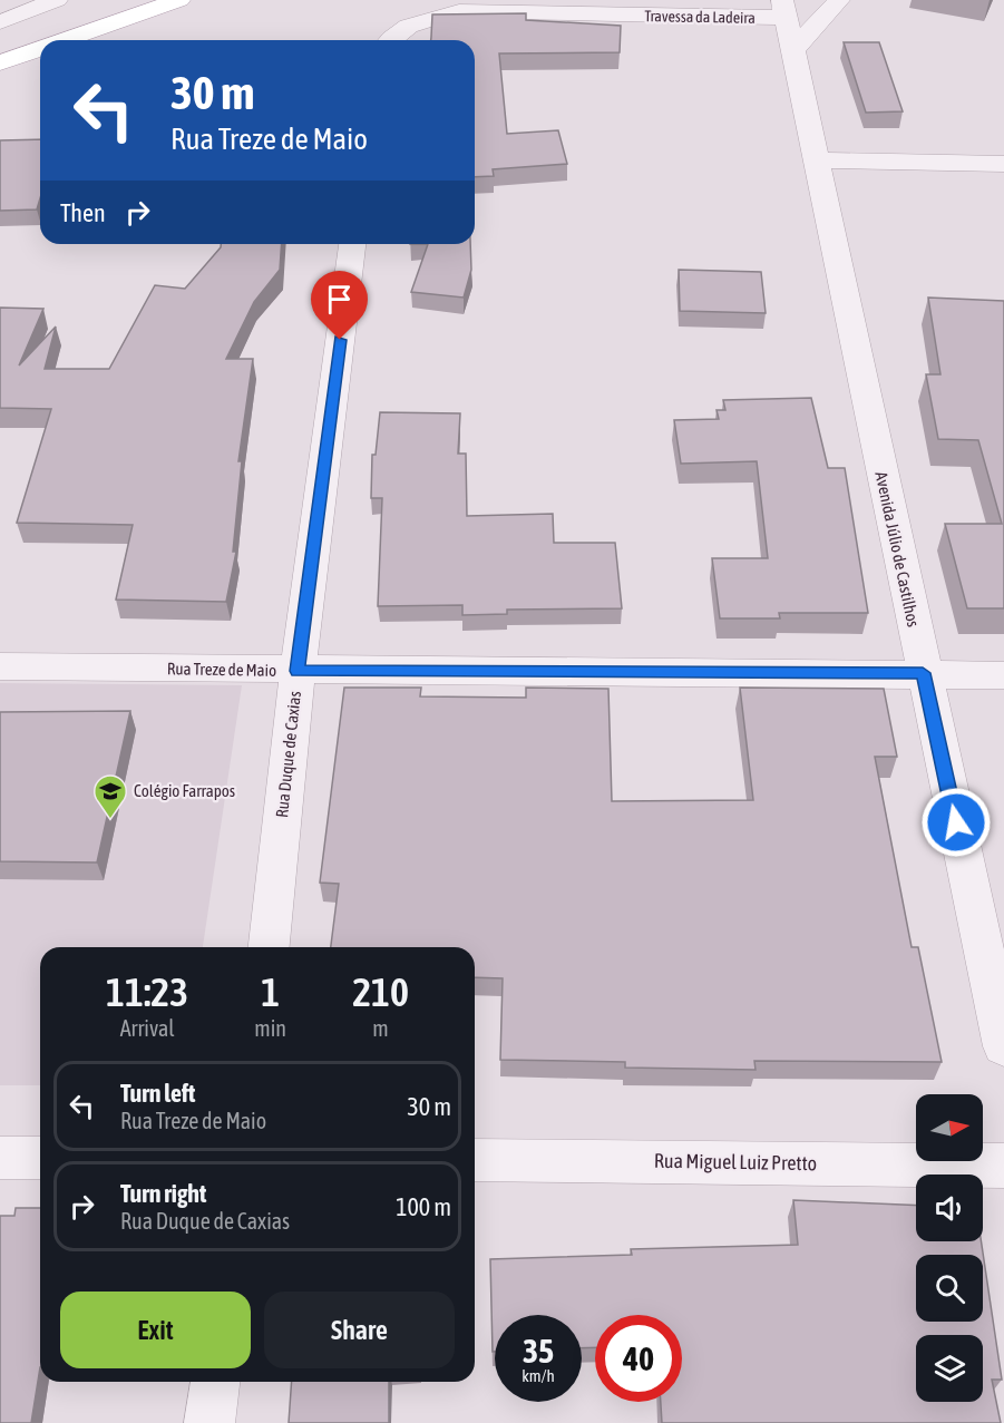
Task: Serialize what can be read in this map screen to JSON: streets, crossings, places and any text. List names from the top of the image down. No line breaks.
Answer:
{"streets":{"street":["Travessa da Ladeira","Avenida Júlio de Castilhos","Rua Treze de Maio","Rua Duque de Caxias","Rua Miguel Luiz Pretto"]},"crossings":[["Travessa da Ladeira","Avenida Júlio de Castilhos"],["Avenida Júlio de Castilhos","Rua Treze de Maio"],["Rua Treze de Maio","Rua Duque de Caxias"]],"places":{"school or university":["Colégio Farrapos"]},"north":"right","page":{"turn":["30 m","Rua Treze de Maio"],"then":"Then","eta":["11:23","Arrival","1","min","210","m"],"list":[{"name":"Turn left","note":"Rua Treze de Maio","value":"30 m"},{"name":"Turn right","note":"Rua Duque de Caxias","value":"100 m"}],"buttons":["Exit","Share"],"speed":"35 km/h","limit":"40"}}
